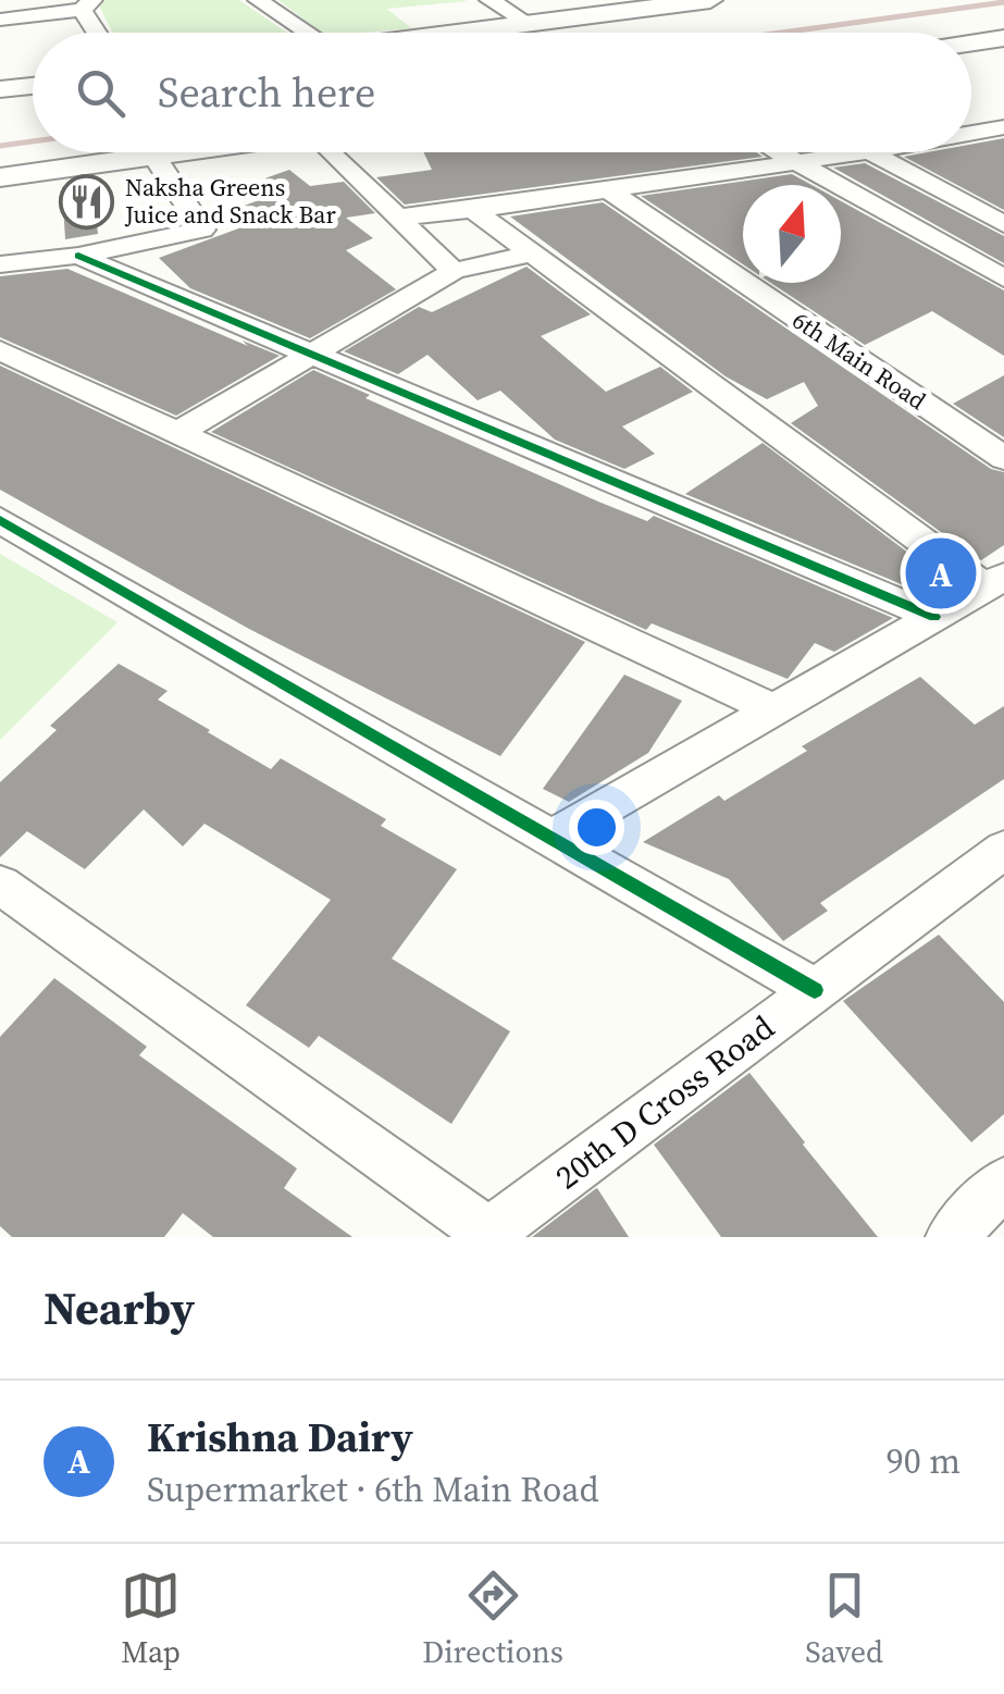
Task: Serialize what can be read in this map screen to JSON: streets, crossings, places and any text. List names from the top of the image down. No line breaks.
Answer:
{"streets":{"street":["6th Main Road","20th D Cross Road"]},"places":{"restaurant":["Naksha Greens Juice and Snack Bar"]},"north":"top","page":{"search":"Search here","pins":"A","heading":"Nearby","list":[{"mark":"A","name":"Krishna Dairy","note":"Supermarket · 6th Main Road","value":"90 m"}],"nav":["Map","Directions","Saved"]}}
